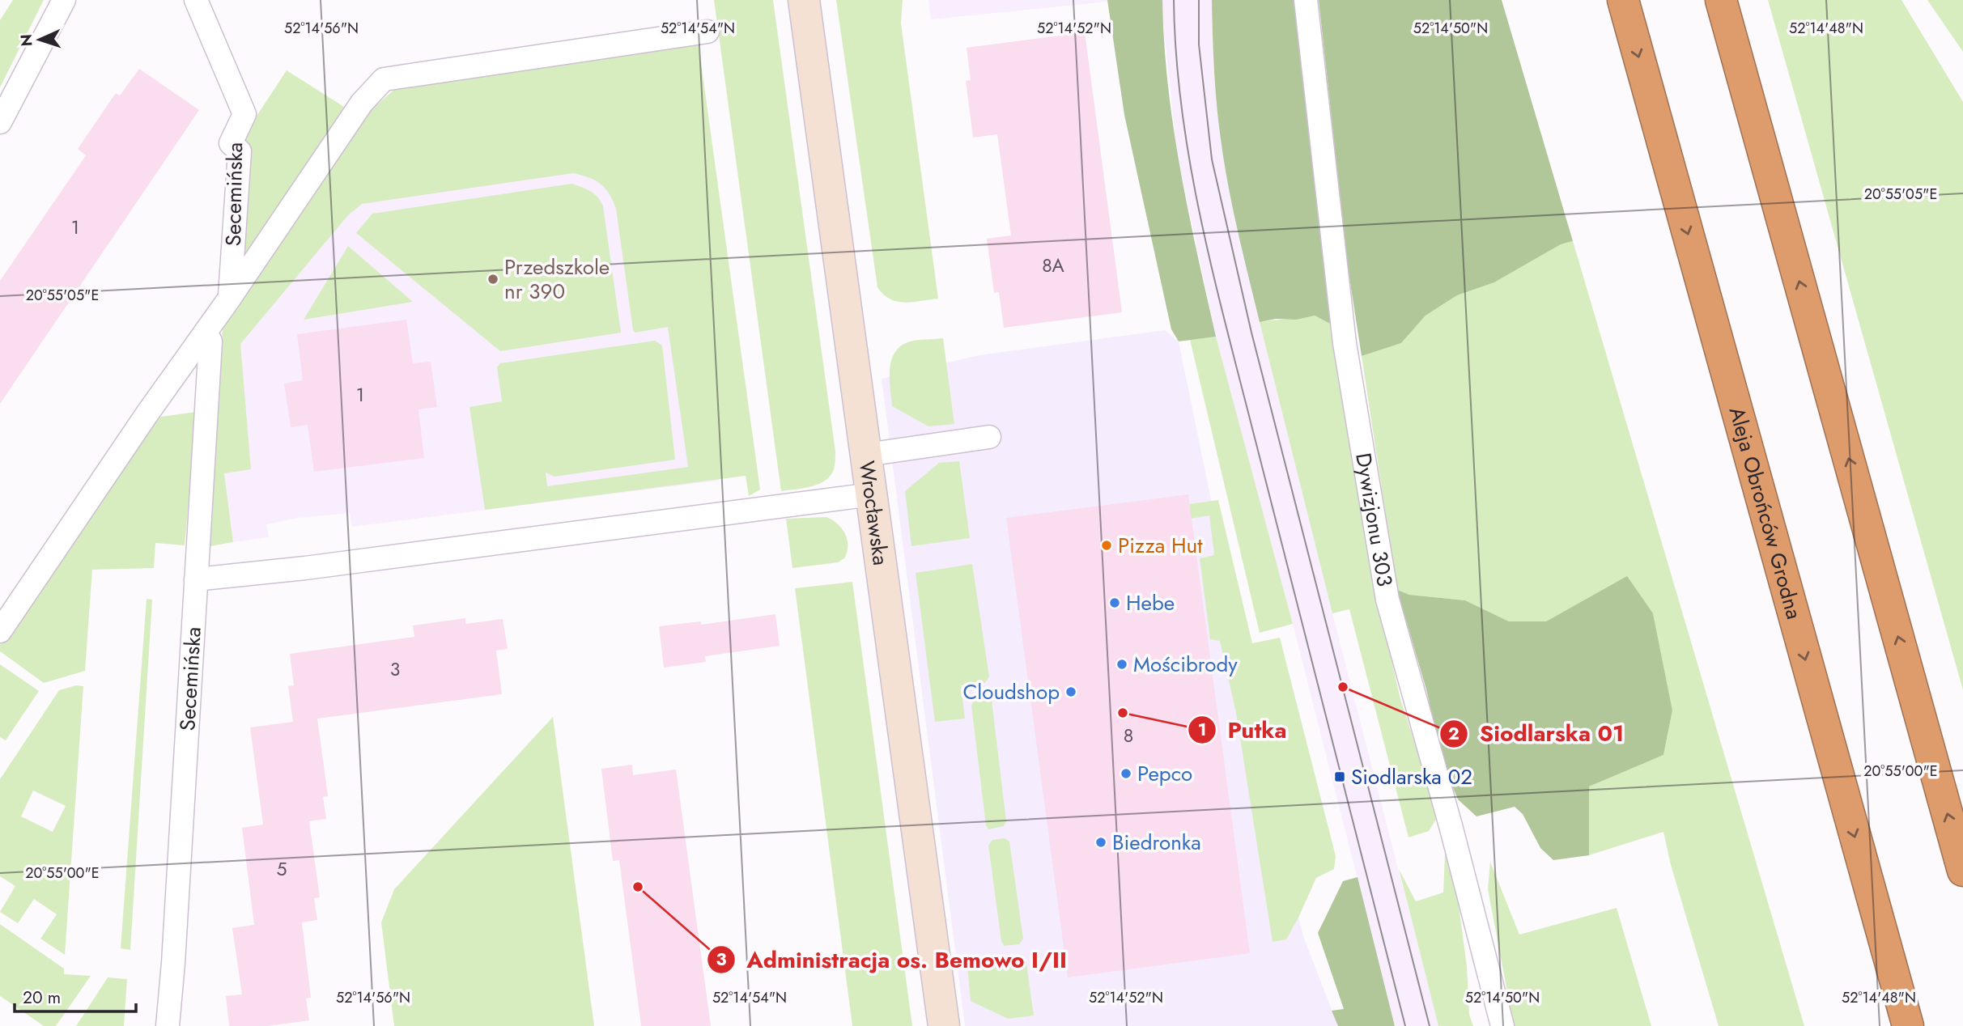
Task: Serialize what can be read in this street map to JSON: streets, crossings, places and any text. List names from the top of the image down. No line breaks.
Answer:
{"streets":{"highway":["Aleja Obrońców Grodna"],"street":["Wrocławska"],"lane":["Secemińska","Dywizjonu 303"]},"places":{"other":["Przedszkole nr 390","Pizza Hut","Hebe","Mościbrody","Siodlarska 01","Cloudshop","Putka","Pepco","Biedronka","Administracja os. Bemowo I/II"],"transit":["Siodlarska 02"]},"house_numbers":["1","8A","1","3","8","5"],"scale_bar":"20 m","north":"left","coordinates":["52°14'56\"N","52°14'54\"N","52°14'52\"N","52°14'50\"N","52°14'48\"N","20°55'05\"E","20°55'00\"E"]}
